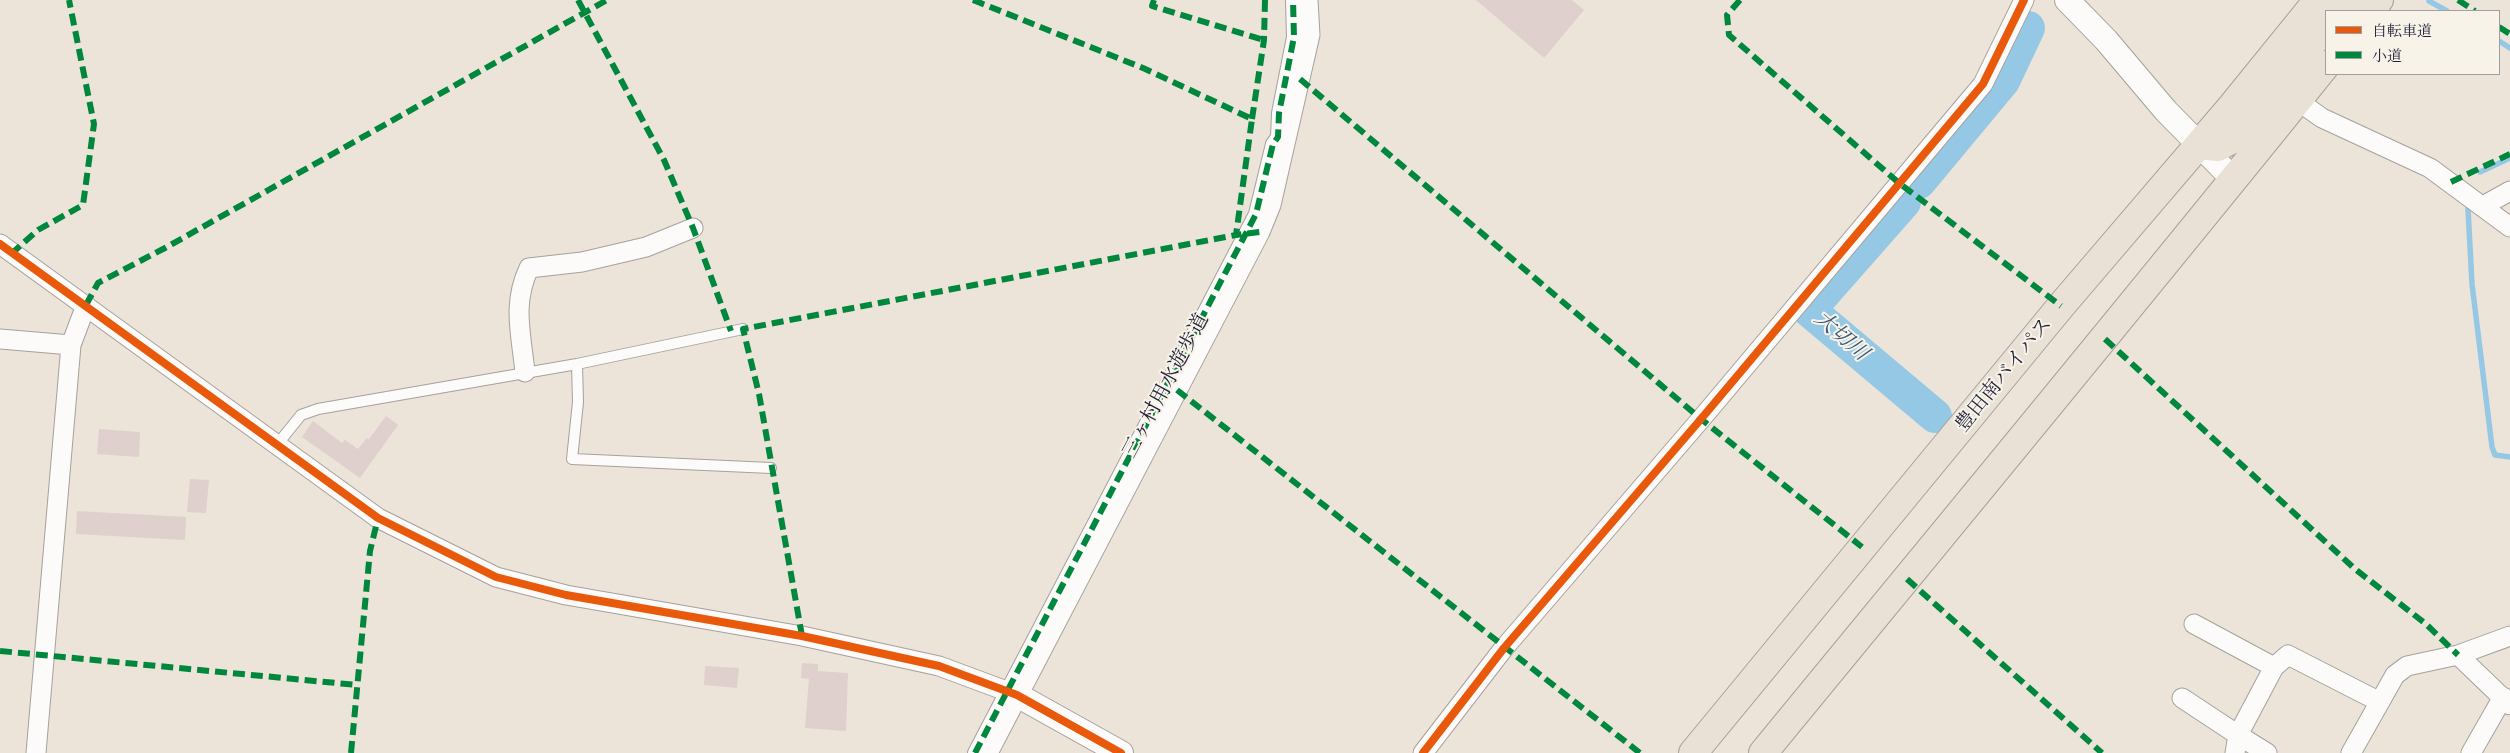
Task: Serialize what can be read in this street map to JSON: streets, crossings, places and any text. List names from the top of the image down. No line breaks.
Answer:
{"streets":{"highway":["豊田南バイパス"],"street":["三ヶ村用水遊歩道"]},"water":["大切川"],"legend":["自転車道","小道"]}
